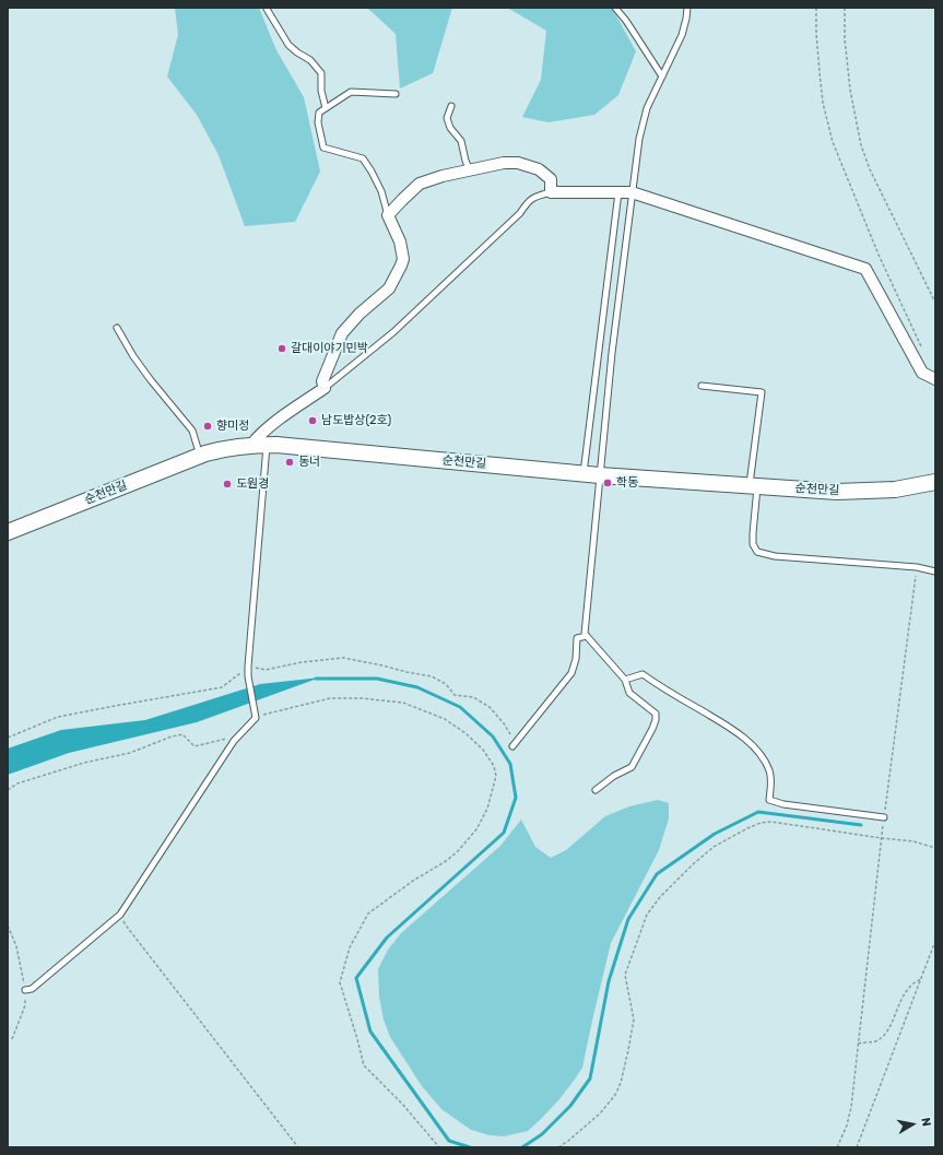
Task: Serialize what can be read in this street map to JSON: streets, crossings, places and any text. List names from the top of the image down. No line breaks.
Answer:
{"streets":{"street":["순천만길"]},"places":["갈대이야기민박","남도밥상(2호)","향미정","동너","학동","도원경"],"north":"right"}
